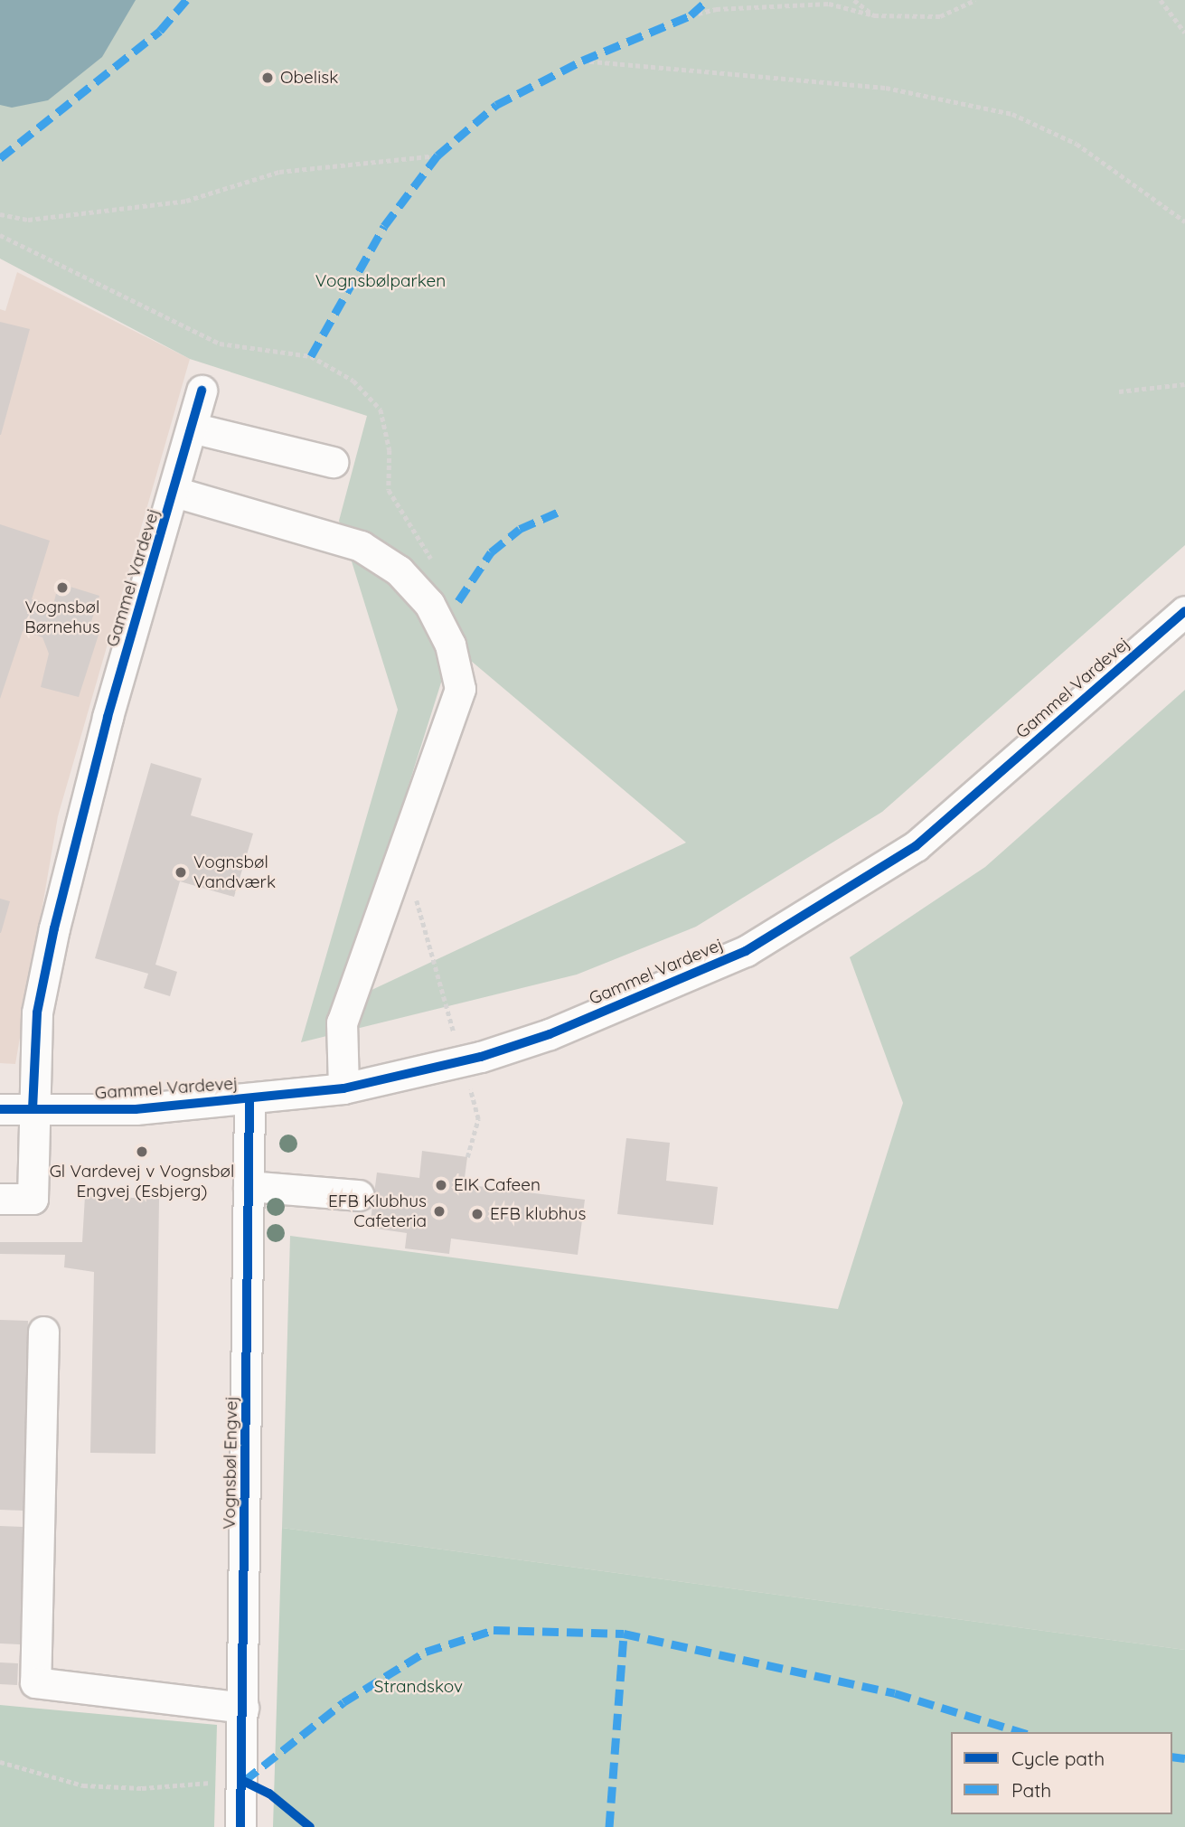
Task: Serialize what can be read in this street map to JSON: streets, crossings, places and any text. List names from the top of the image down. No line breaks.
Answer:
{"streets":{"street":["Gammel Vardevej","Vognsbøl Engvej"]},"crossings":[["Gammel Vardevej","Vognsbøl Engvej"]],"parks":["Vognsbølparken","Strandskov"],"places":["Obelisk","Vognsbøl Børnehus","Vognsbøl Vandværk","Gl Vardevej v Vognsbøl Engvej (Esbjerg)","EIK Cafeen","EFB Klubhus Cafeteria","EFB klubhus"],"legend":["Cycle path","Path"]}
